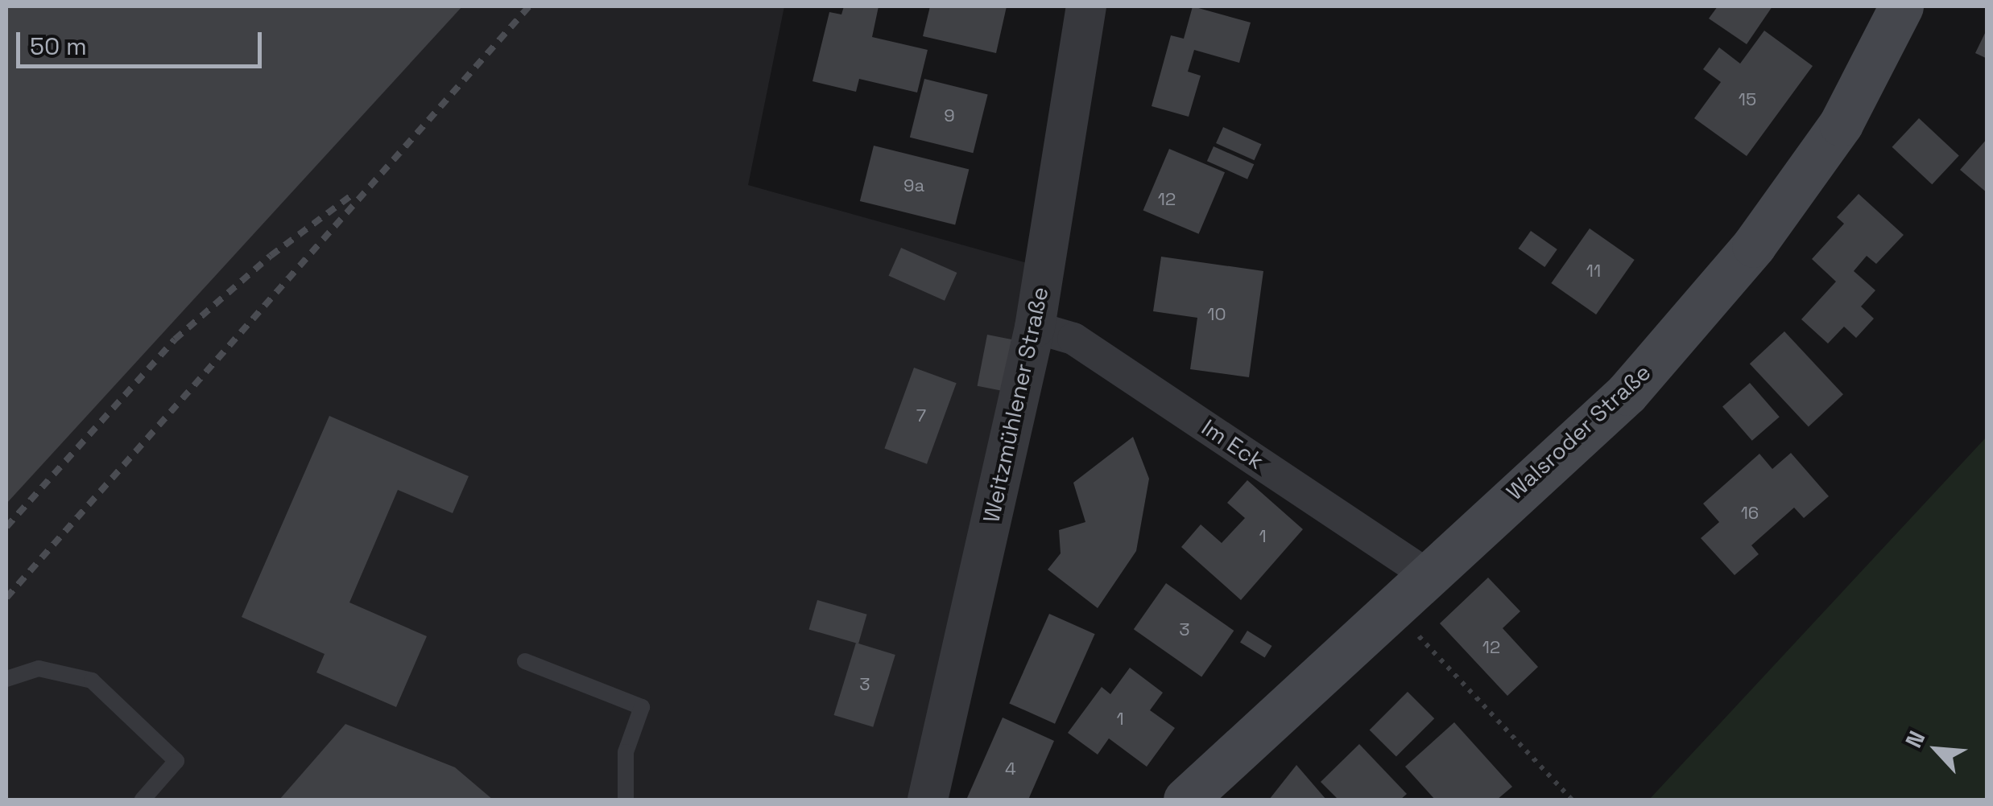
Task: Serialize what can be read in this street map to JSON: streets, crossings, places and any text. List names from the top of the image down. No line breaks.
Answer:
{"streets":{"main road":["Walsroder Straße"],"street":["Weitzmühlener Straße","Im Eck"]},"crossings":[["Weitzmühlener Straße","Im Eck"],["Walsroder Straße","Im Eck"]],"house_numbers":["15","9","9a","12","11","10","7","16","1","3","12","3","1","4"],"scale_bar":"50 m","north":"top left"}
